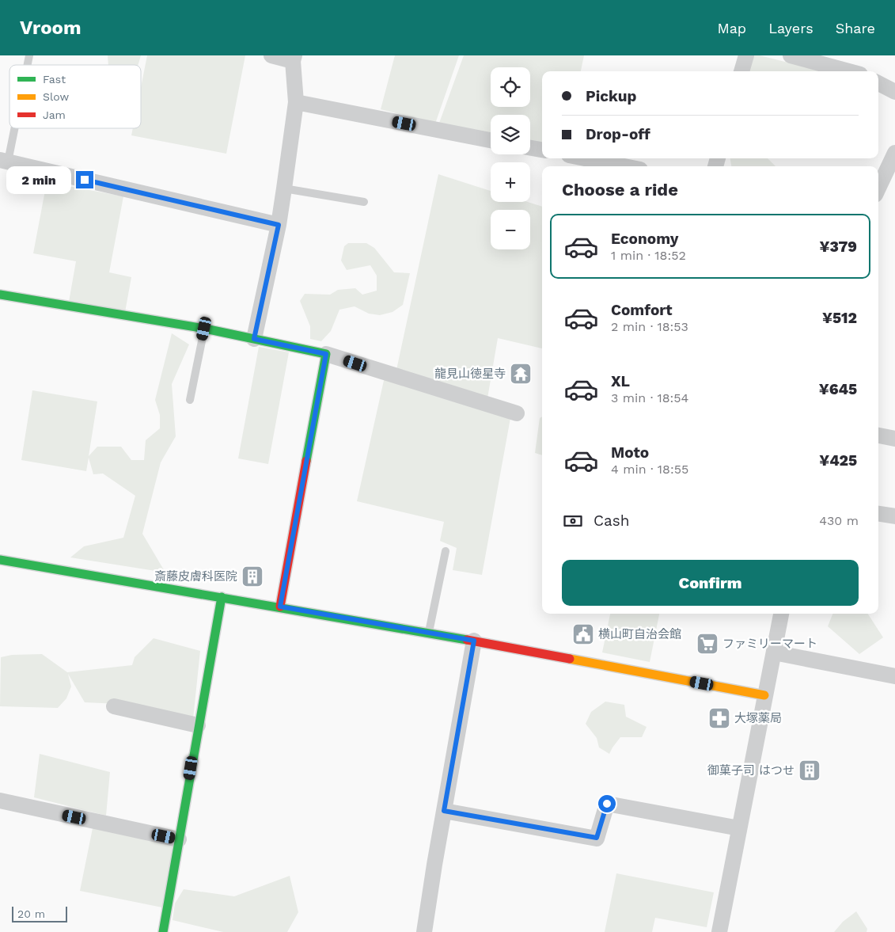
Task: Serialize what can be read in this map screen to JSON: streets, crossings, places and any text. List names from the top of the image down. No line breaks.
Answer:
{"places":{"temple":["龍見山徳星寺"],"building":["斎藤皮膚科医院","御菓子司 はつせ"],"public building":["横山町自治会館"],"supermarket":["ファミリーマート"],"pharmacy":["大塚薬局"]},"legend":["Fast","Slow","Jam"],"scale_bar":"20 m","page":{"header":"Vroom","nav":["Map","Layers","Share"],"map_buttons":["+","−"],"banner":["Pickup","Drop-off"],"bubble":"2 min","heading":"Choose a ride","list":[{"name":"Economy","note":"1 min · 18:52","value":"¥379"},{"name":"Comfort","note":"2 min · 18:53","value":"¥512"},{"name":"XL","note":"3 min · 18:54","value":"¥645"},{"name":"Moto","note":"4 min · 18:55","value":"¥425"}],"pay":["Cash","430 m"],"buttons":"Confirm","scale":"20 m"}}
